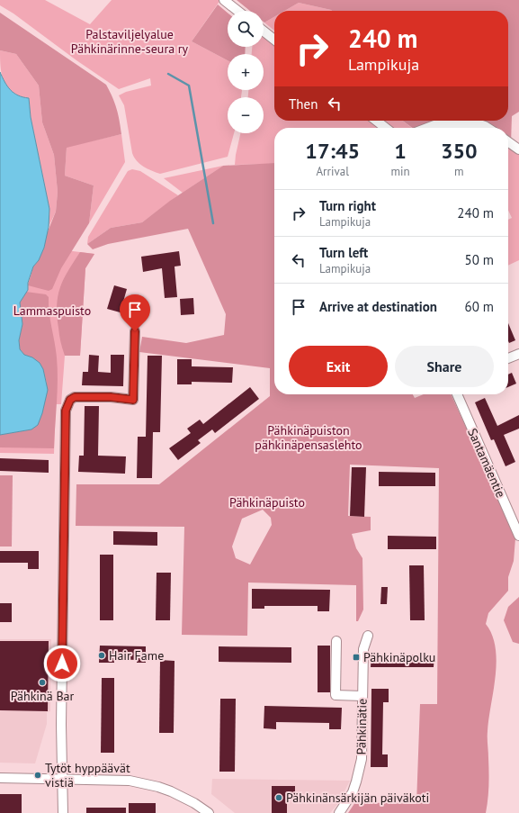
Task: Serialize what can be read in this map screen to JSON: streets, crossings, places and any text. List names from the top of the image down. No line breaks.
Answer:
{"streets":{"street":["Santamäentie","Pähkinätie"]},"parks":["Palstaviljelyalue Pähkinärinne-seura ry","Lammaspuisto","Pähkinäpuiston pähkinäpensaslehto","Pähkinäpuisto"],"places":{"other":["Hair Fame","Pähkinä Bar","Tytöt hyppäävät vistiä","Pähkinänsärkijän päiväkoti"],"transit":["Pähkinäpolku"]},"page":{"map_buttons":["+","−"],"turn":["240 m","Lampikuja"],"then":"Then","eta":["17:45","Arrival","1","min","350","m"],"list":[{"name":"Turn right","note":"Lampikuja","value":"240 m"},{"name":"Turn left","note":"Lampikuja","value":"50 m"},{"name":"Arrive at destination","value":"60 m"}],"buttons":["Exit","Share"]}}
